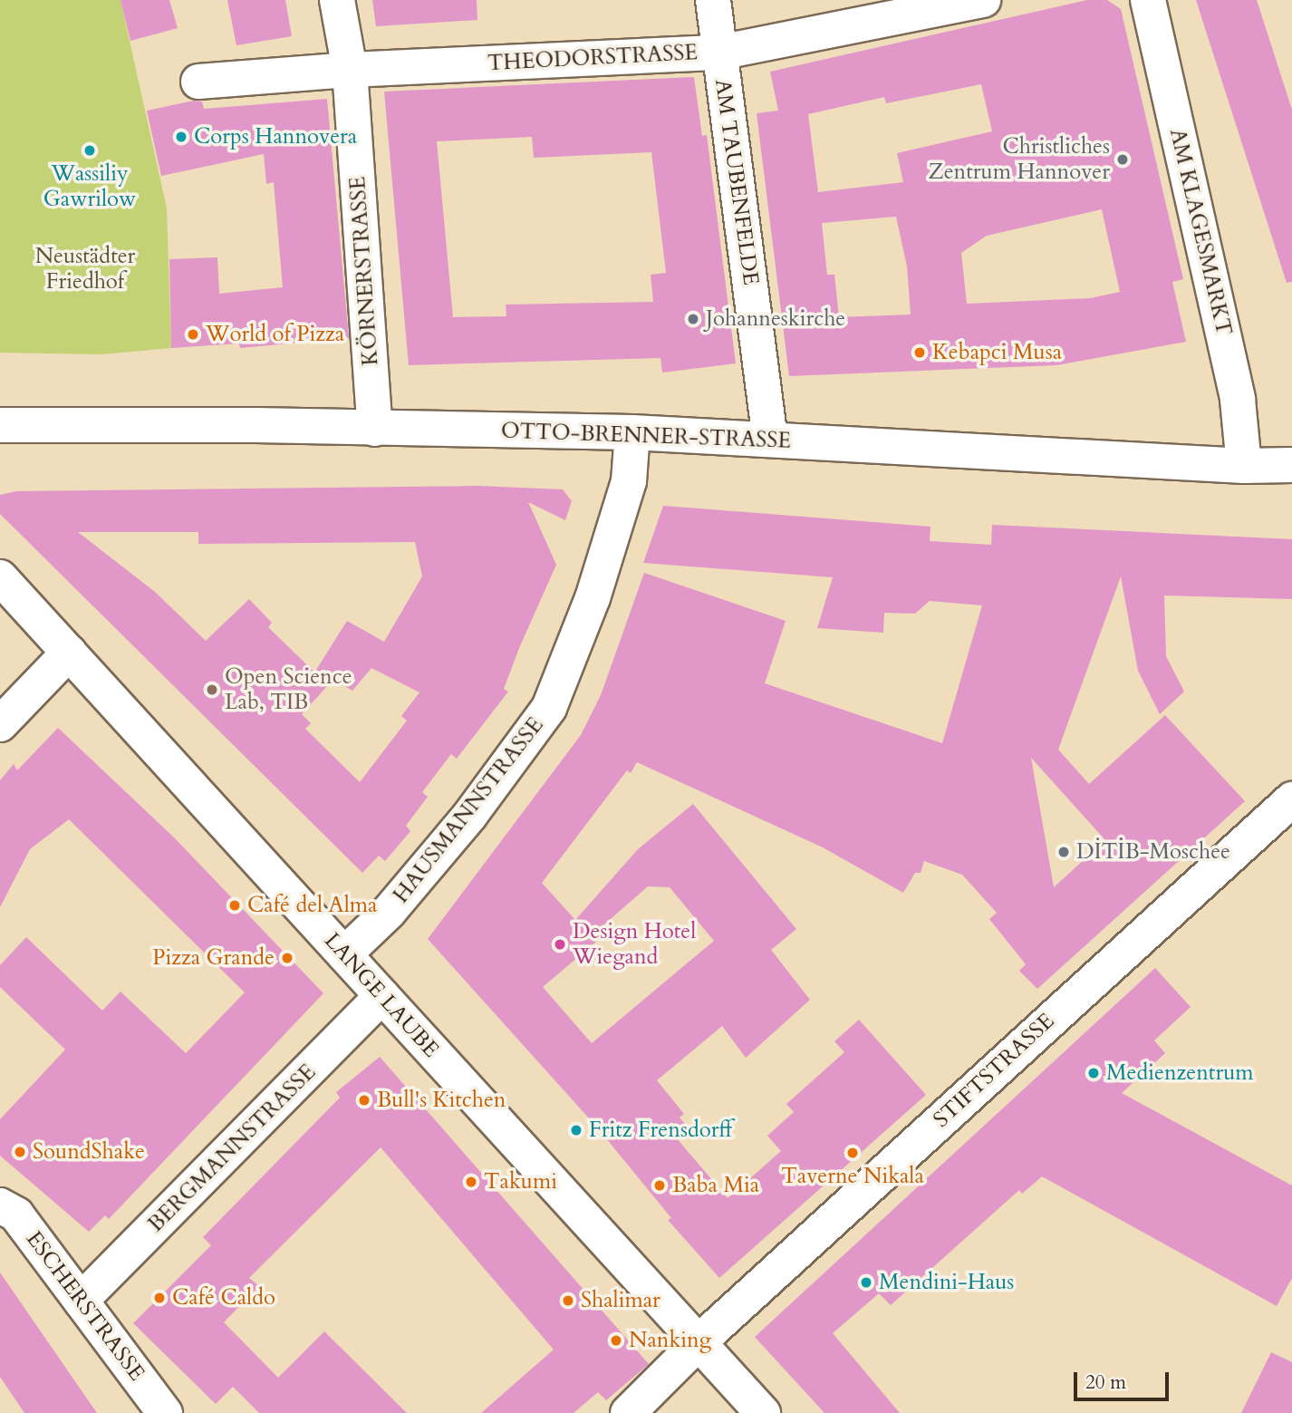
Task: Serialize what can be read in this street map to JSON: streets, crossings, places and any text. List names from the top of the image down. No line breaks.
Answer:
{"streets":{"street":["THEODORSTRASSE","AM TAUBENFELDE","AM KLAGESMARKT","KÖRNERSTRASSE","OTTO-BRENNER-STRASSE","HAUSMANNSTRASSE","LANGE LAUBE","STIFTSTRASSE","BERGMANNSTRASSE","ESCHERSTRASSE"]},"crossings":[["THEODORSTRASSE","AM TAUBENFELDE"],["THEODORSTRASSE","KÖRNERSTRASSE"],["AM TAUBENFELDE","OTTO-BRENNER-STRASSE"],["AM KLAGESMARKT","OTTO-BRENNER-STRASSE"],["KÖRNERSTRASSE","OTTO-BRENNER-STRASSE"],["OTTO-BRENNER-STRASSE","HAUSMANNSTRASSE"],["HAUSMANNSTRASSE","LANGE LAUBE"],["LANGE LAUBE","STIFTSTRASSE"],["LANGE LAUBE","BERGMANNSTRASSE"],["BERGMANNSTRASSE","ESCHERSTRASSE"]],"parks":["Neustädter Friedhof"],"places":["Corps Hannovera","Wassiliy Gawrilow","Christliches Zentrum Hannover","Johanneskirche","World of Pizza","Kebapci Musa","Open Science Lab, TIB","DİTİB-Moschee","Café del Alma","Design Hotel Wiegand","Pizza Grande","Medienzentrum","Bull's Kitchen","Fritz Frensdorff","SoundShake","Taverne Nikala","Takumi","Baba Mia","Mendini-Haus","Café Caldo","Shalimar","Nanking"],"scale_bar":"20 m"}
